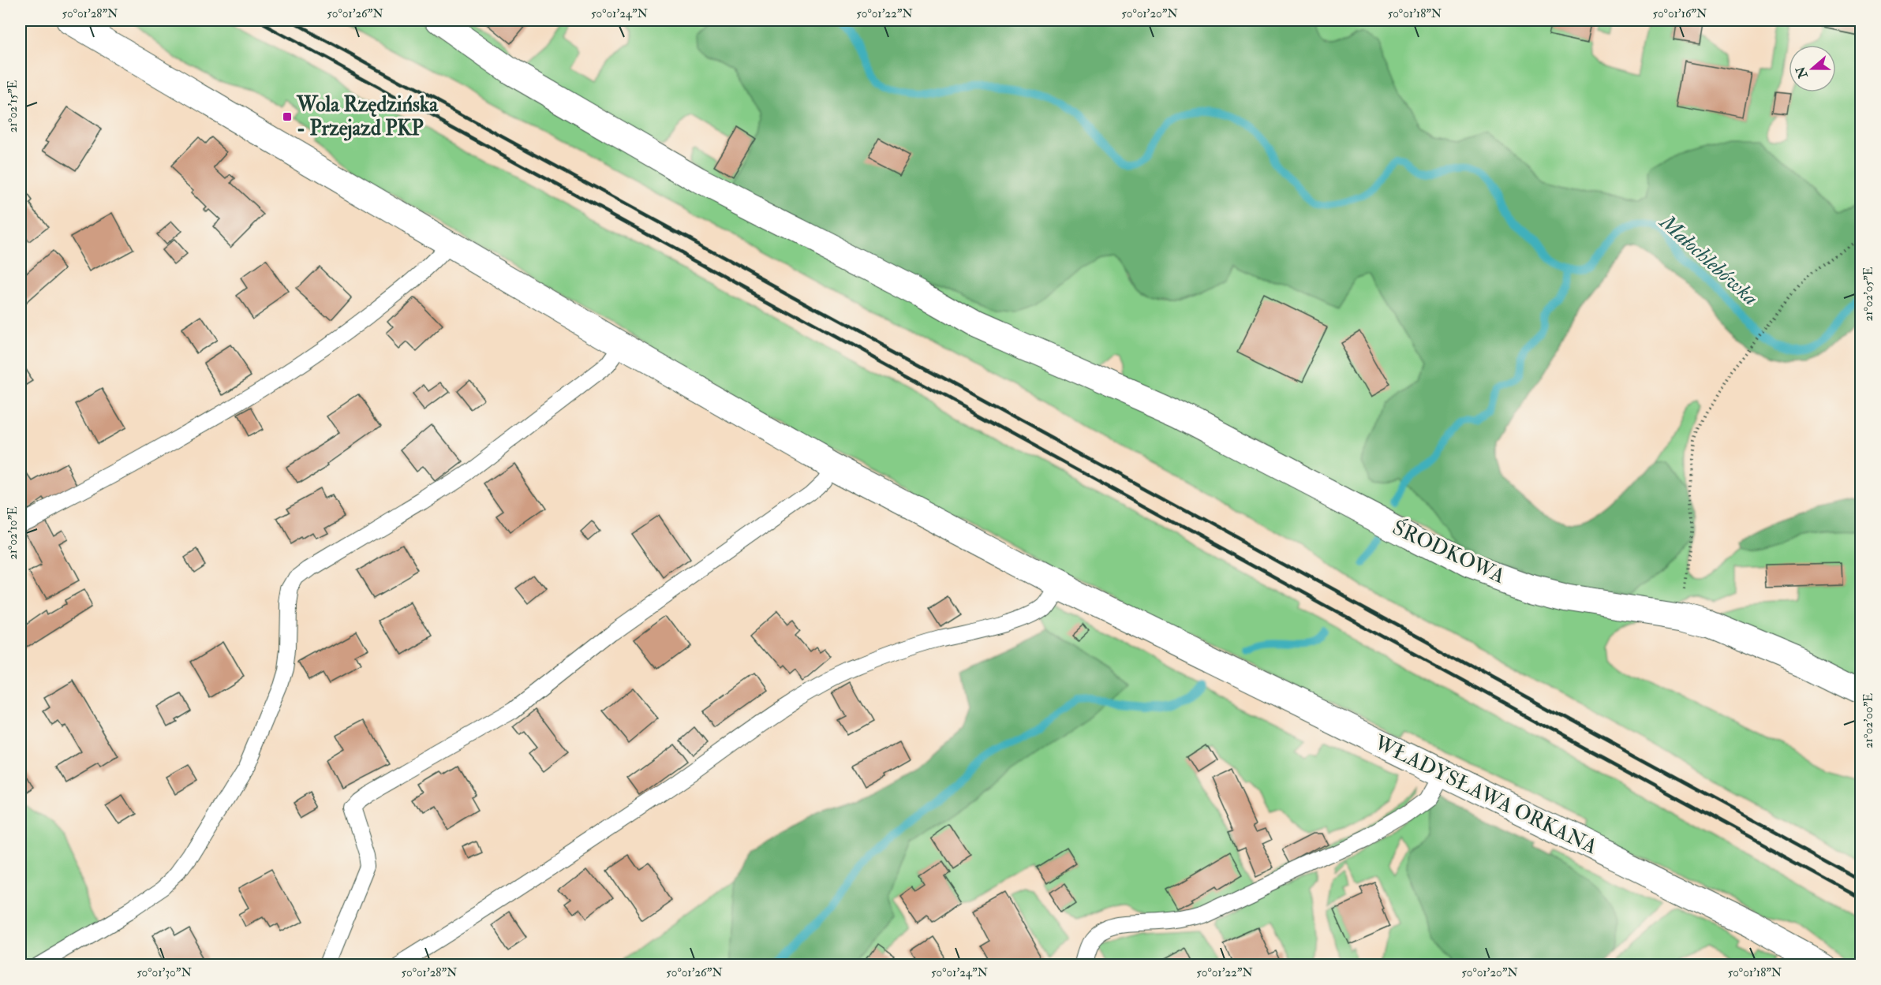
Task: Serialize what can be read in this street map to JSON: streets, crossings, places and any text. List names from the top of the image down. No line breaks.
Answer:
{"streets":{"street":["ŚRODKOWA","WŁADYSŁAWA ORKANA"]},"water":["Małochlebówka"],"places":{"transit":["Wola Rzędzińska - Przejazd PKP"]},"north":"left","coordinates":["50°01'28\"N","50°01'26\"N","50°01'24\"N","50°01'22\"N","50°01'20\"N","50°01'18\"N","50°01'16\"N","21°02'15\"E","21°02'05\"E","21°02'10\"E","21°02'00\"E","50°01'30\"N"]}
